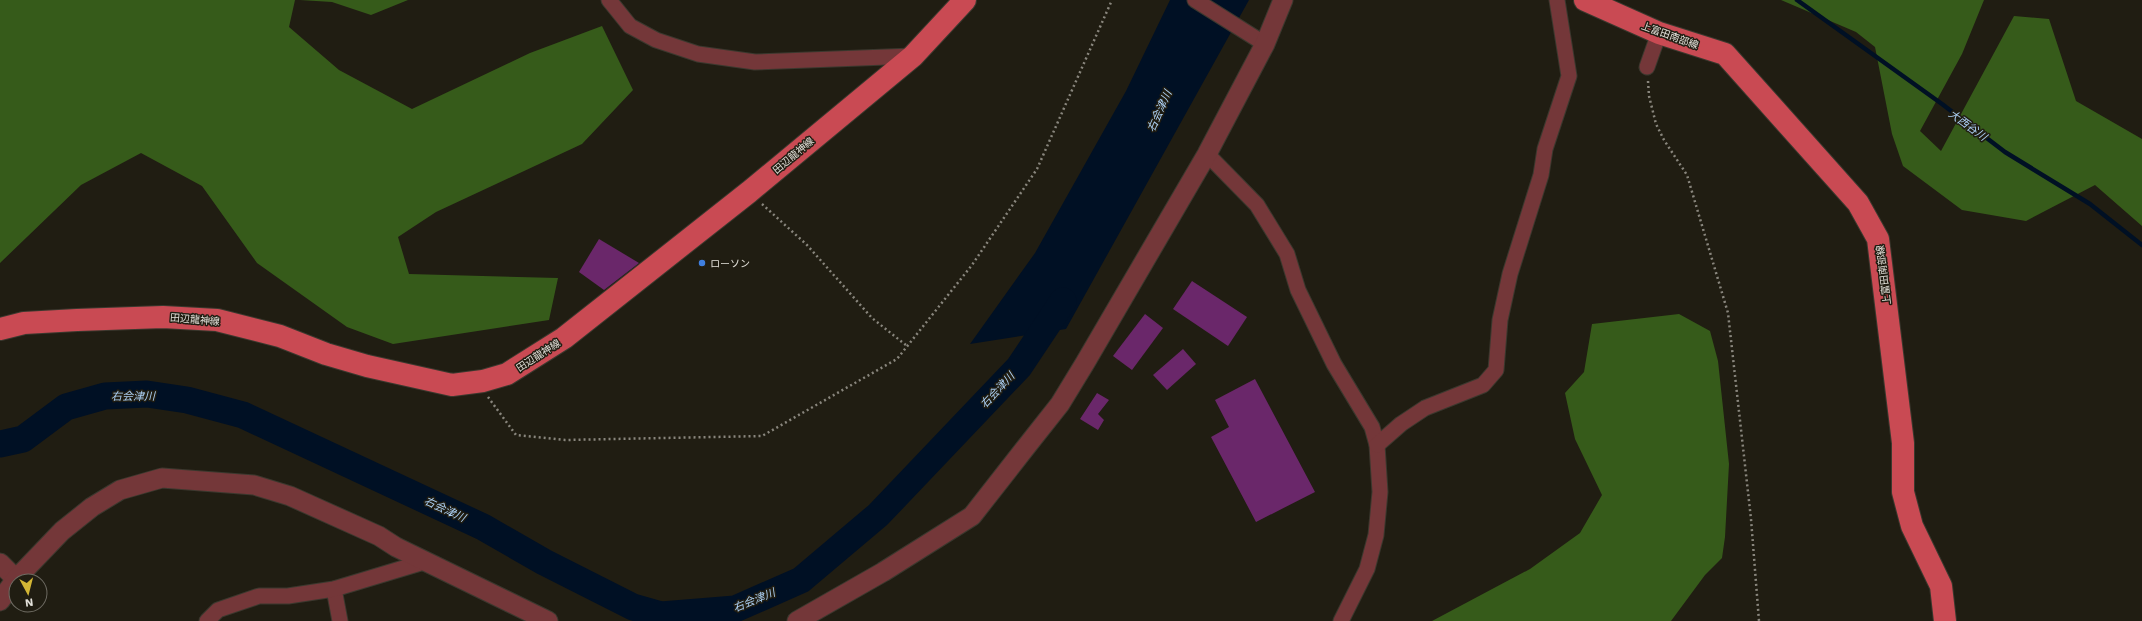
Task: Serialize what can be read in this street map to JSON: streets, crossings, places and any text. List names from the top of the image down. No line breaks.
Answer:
{"streets":{"main road":["上富田南部線","田辺龍神線"]},"water":["右会津川","大西谷川"],"places":["ローソン"],"north":"bottom"}
